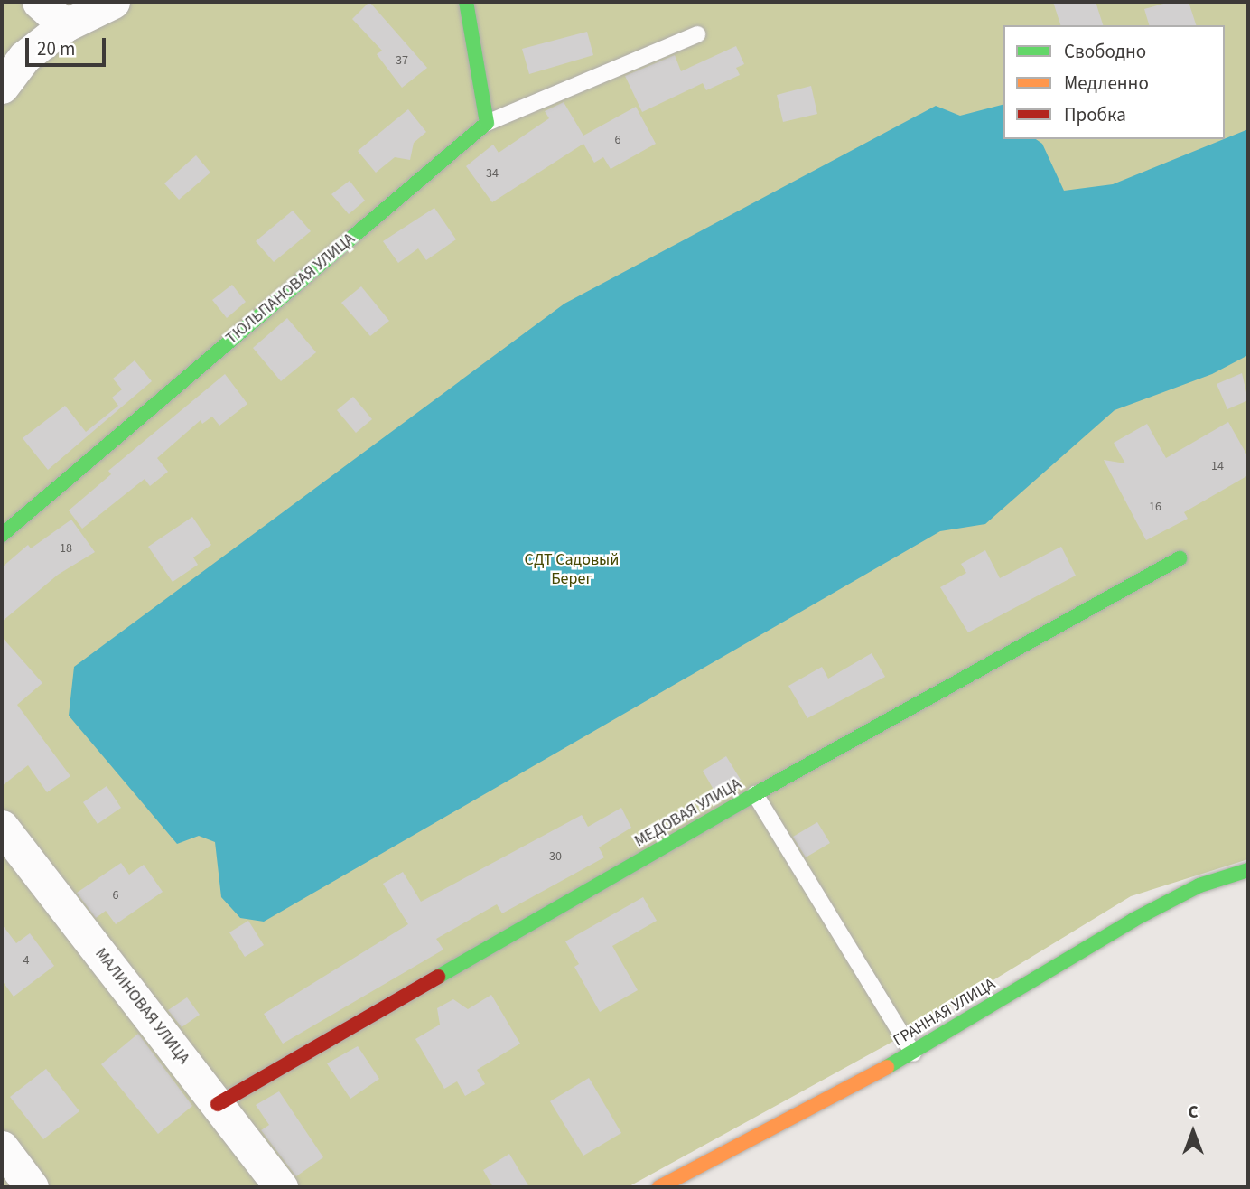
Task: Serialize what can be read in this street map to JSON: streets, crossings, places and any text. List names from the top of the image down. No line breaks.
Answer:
{"streets":{"street":["ТЮЛЬПАНОВАЯ УЛИЦА","МЕДОВАЯ УЛИЦА","МАЛИНОВАЯ УЛИЦА","ГРАННАЯ УЛИЦА"]},"crossings":[["МЕДОВАЯ УЛИЦА","МАЛИНОВАЯ УЛИЦА"]],"parks":["СДТ Садовый Берег"],"house_numbers":["37","6","34","14","16","18","30","6","4"],"legend":["Свободно","Медленно","Пробка"],"scale_bar":"20 m","north":"top"}
